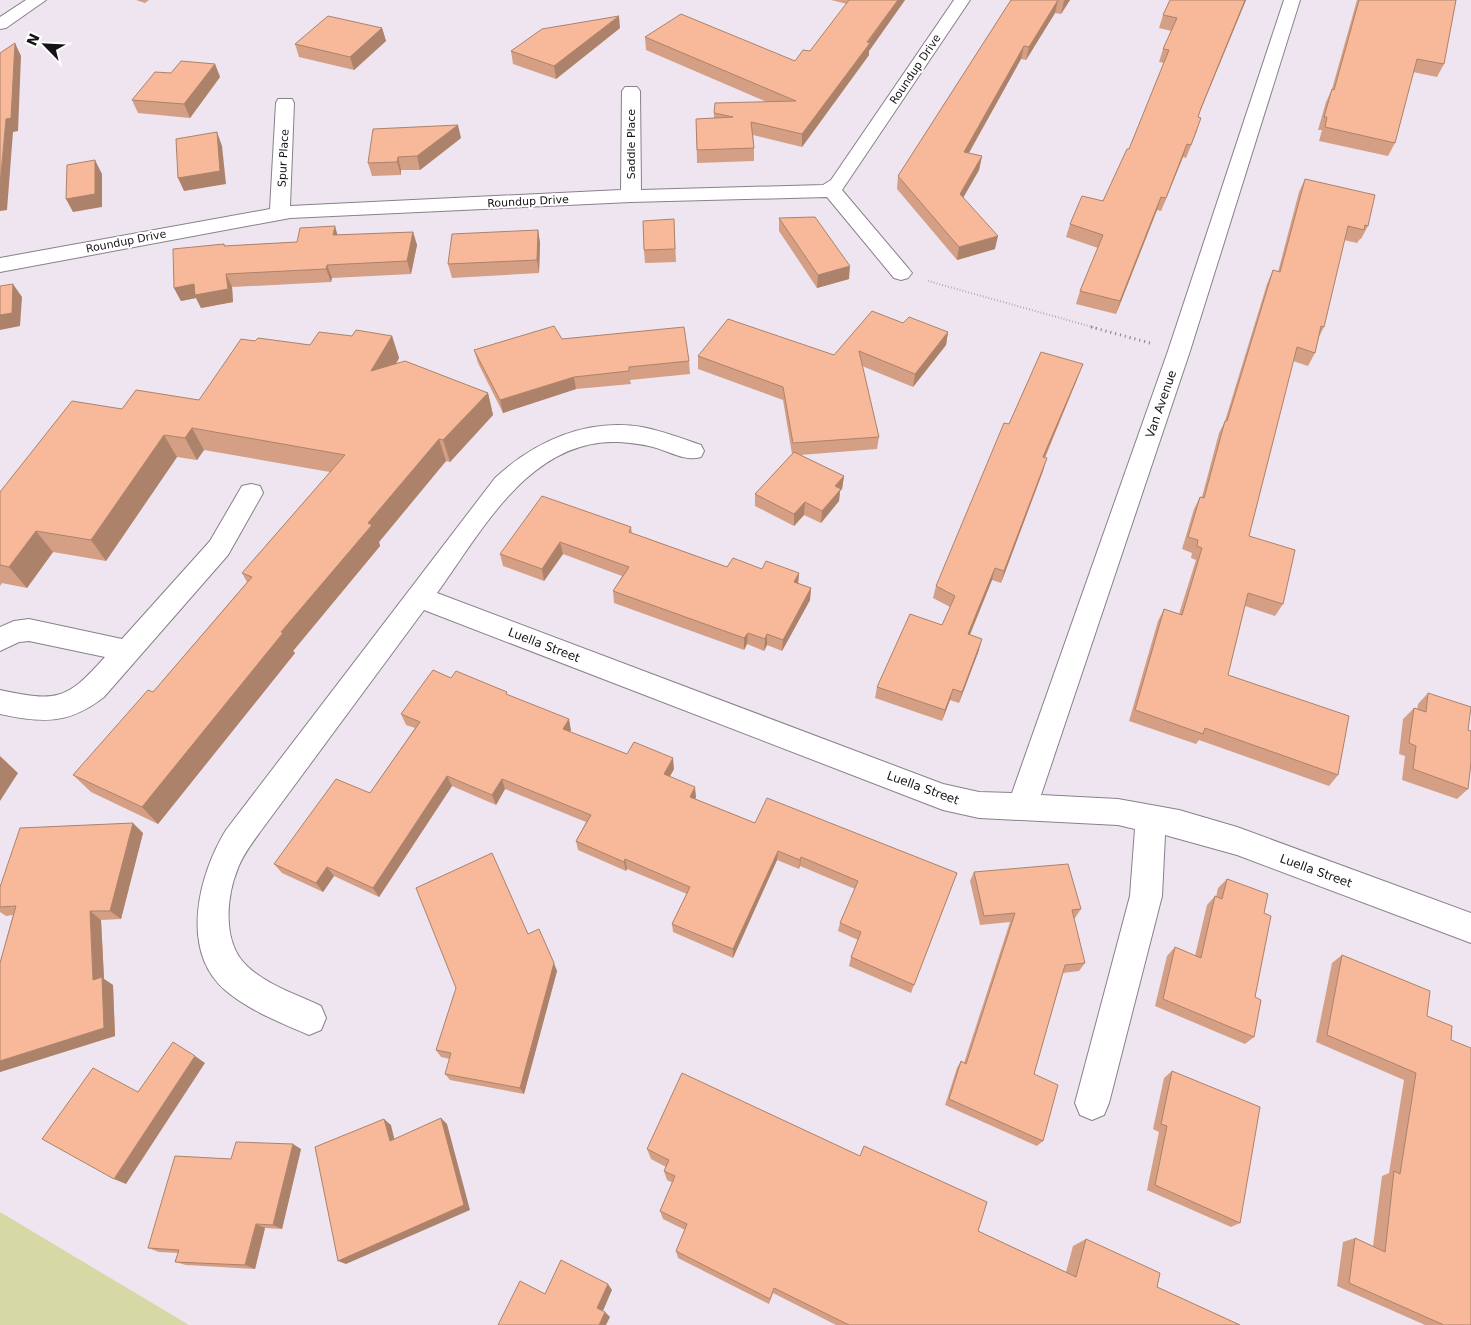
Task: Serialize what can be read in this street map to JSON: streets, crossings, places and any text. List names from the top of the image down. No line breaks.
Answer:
{"streets":{"street":["Roundup Drive","Saddle Place","Spur Place","Van Avenue","Luella Street"]},"crossings":[["Roundup Drive","Saddle Place"],["Roundup Drive","Spur Place"],["Van Avenue","Luella Street"]],"north":"top left"}
